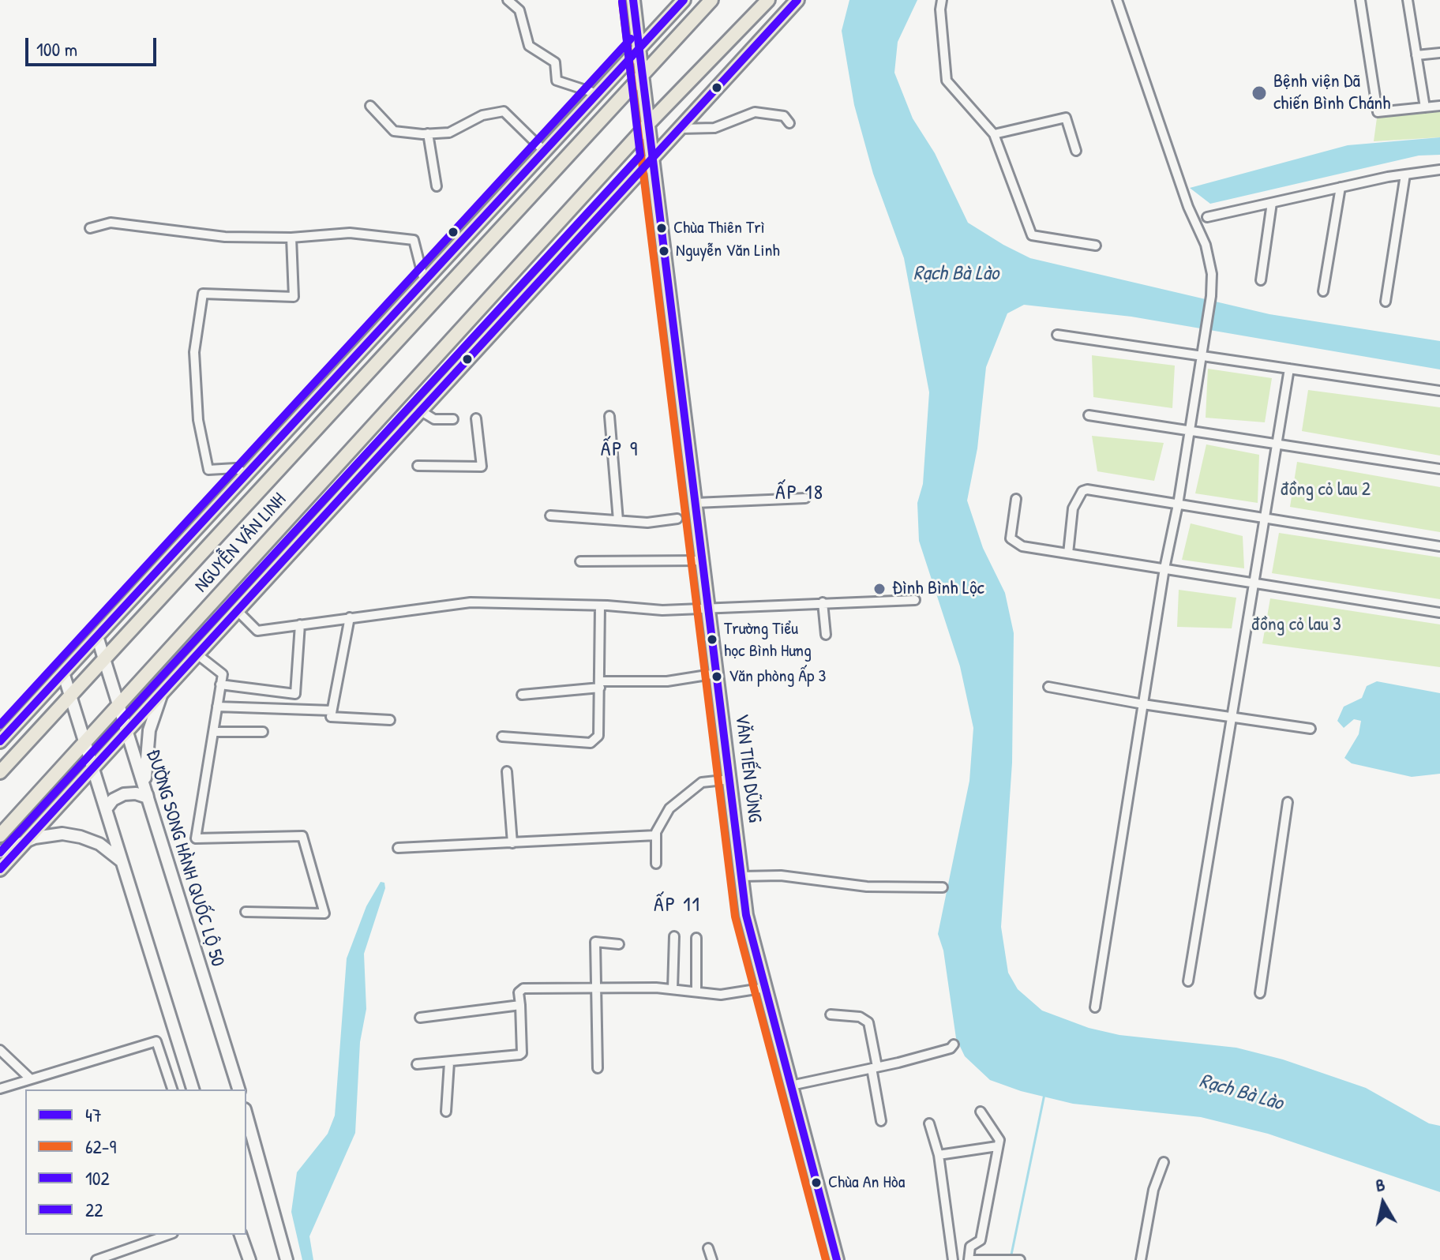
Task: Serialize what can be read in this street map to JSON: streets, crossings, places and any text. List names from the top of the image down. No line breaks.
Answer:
{"streets":{"main road":["NGUYỄN VĂN LINH","VĂN TIẾN DŨNG","ĐƯỜNG SONG HÀNH QUỐC LỘ 50"]},"crossings":[["NGUYỄN VĂN LINH","VĂN TIẾN DŨNG"],["NGUYỄN VĂN LINH","ĐƯỜNG SONG HÀNH QUỐC LỘ 50"]],"districts":["ẤP 9","ẤP 18","ẤP 11"],"water":["Rạch Bà Lào"],"parks":["đồng cỏ lau 2","đồng cỏ lau 3"],"places":["Bệnh viện Dã chiến Bình Chánh","Chùa Thiên Trì","Nguyễn Văn Linh","Đình Bình Lộc","Trường Tiểu học Bình Hưng","Văn phòng Ấp 3","Chùa An Hòa"],"lines":["transit line 47","transit line 102","transit line 62-9","transit line 22"],"legend":["47","62-9","102","22"],"scale_bar":"100 m","north":"top"}
